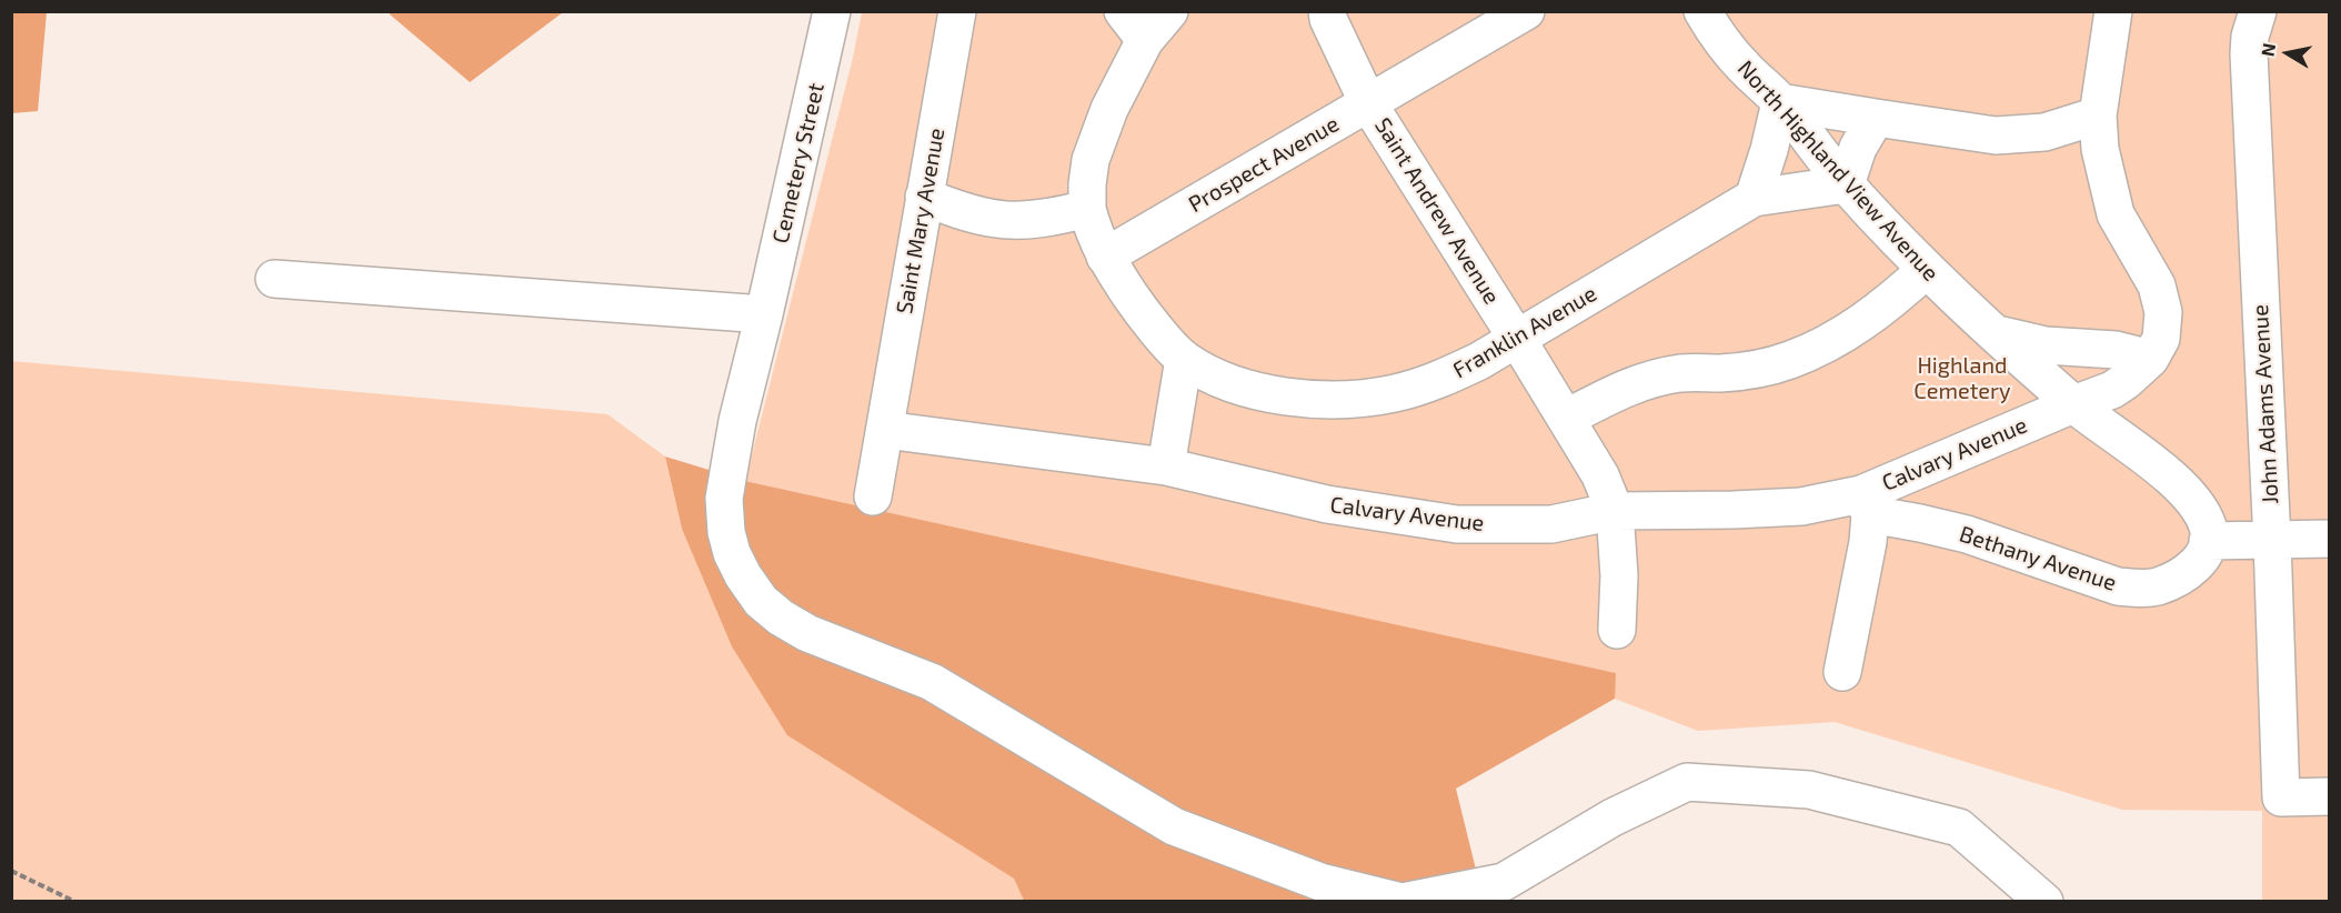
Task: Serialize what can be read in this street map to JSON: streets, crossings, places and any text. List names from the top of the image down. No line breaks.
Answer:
{"streets":{"lane":["Cemetery Street","Prospect Avenue","North Highland View Avenue","Saint Andrew Avenue","Saint Mary Avenue","Franklin Avenue","John Adams Avenue","Calvary Avenue","Bethany Avenue"]},"crossings":[["Prospect Avenue","Saint Andrew Avenue"],["Prospect Avenue","Franklin Avenue"],["North Highland View Avenue","Franklin Avenue"],["North Highland View Avenue","Calvary Avenue"],["North Highland View Avenue","Bethany Avenue"],["Saint Andrew Avenue","Franklin Avenue"],["Saint Andrew Avenue","Calvary Avenue"],["Saint Mary Avenue","Calvary Avenue"],["Calvary Avenue","Bethany Avenue"]],"parks":["Highland Cemetery"],"north":"left"}
